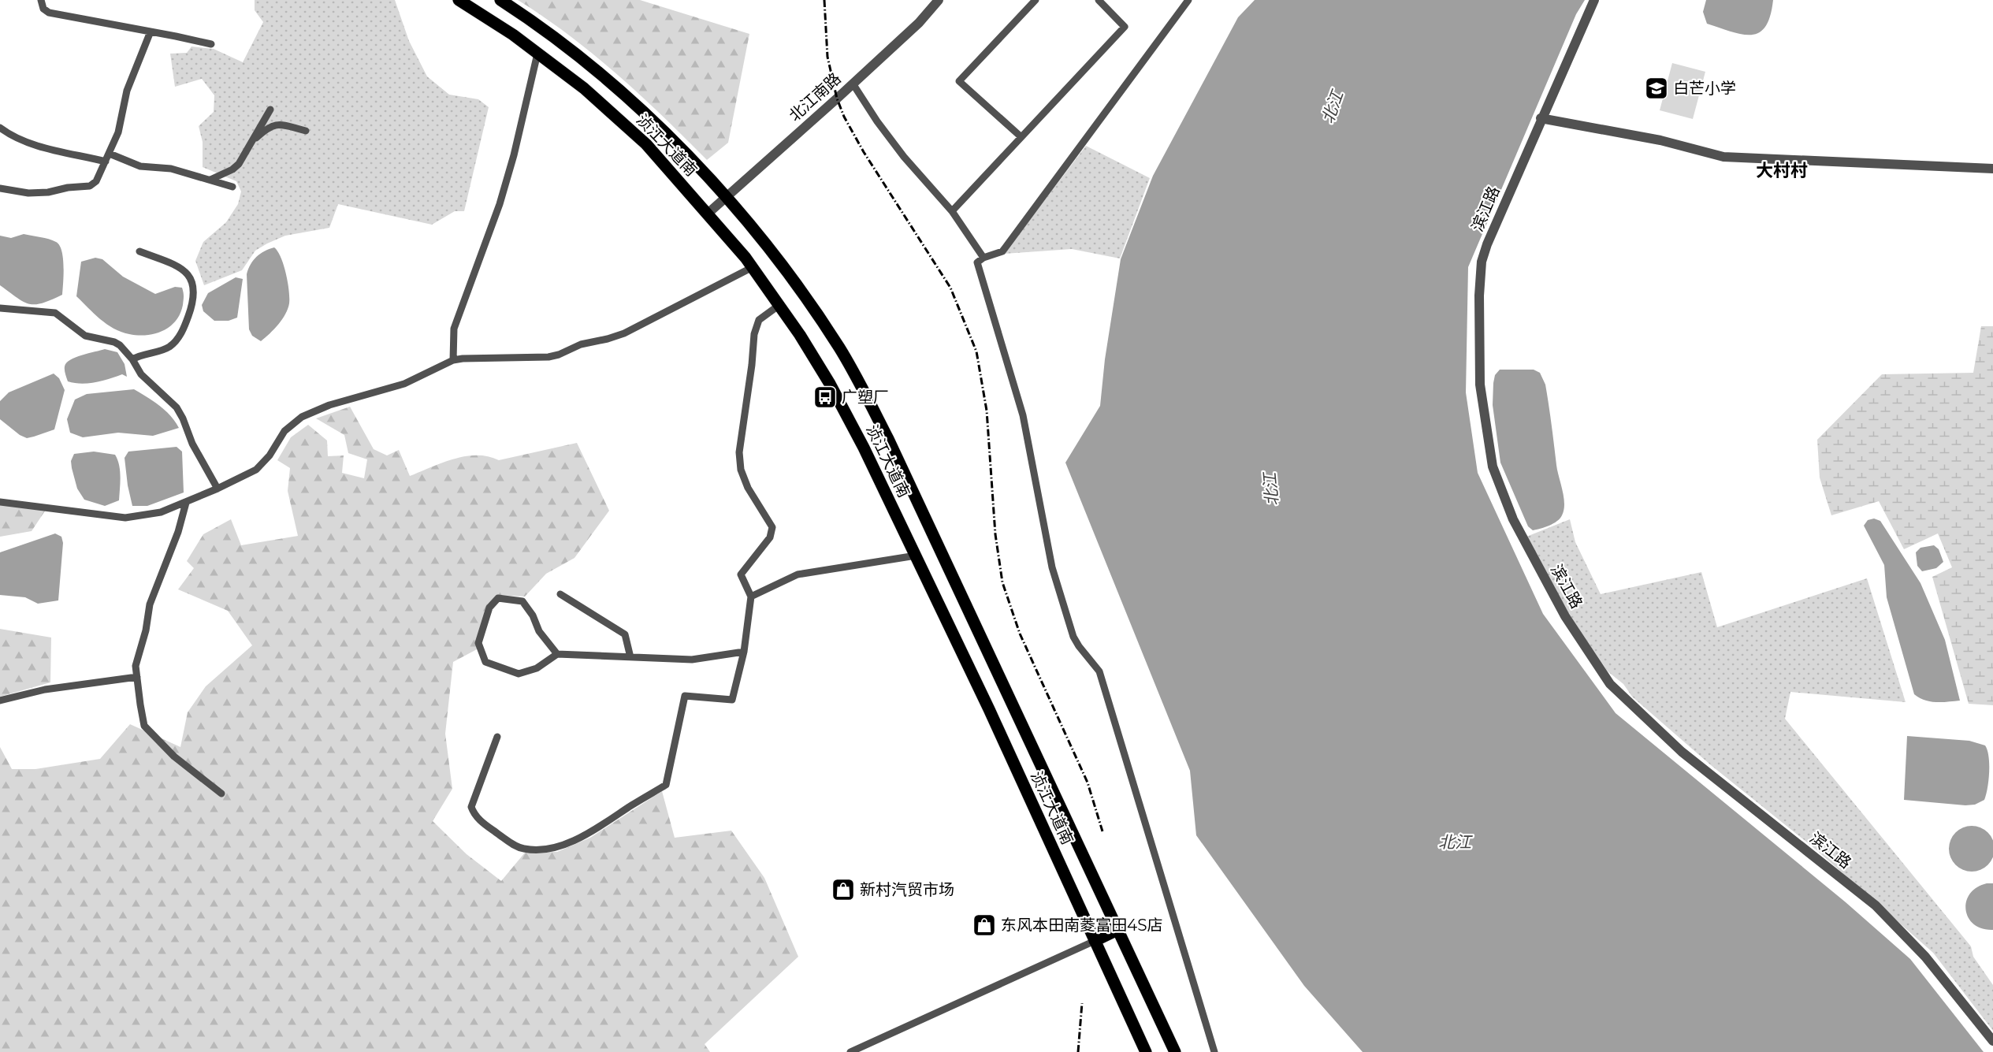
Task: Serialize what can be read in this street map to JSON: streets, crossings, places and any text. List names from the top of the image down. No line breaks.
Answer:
{"streets":{"main road":["浈江大道南"],"street":["北江南路","滨江路"]},"crossings":[["北江南路","浈江大道南"]],"districts":["大村村"],"water":["北江"],"places":{"school or university":["白芒小学"],"bus stop":["广塑厂"],"shop":["新村汽贸市场","东风本田南菱富田4S店"]}}
